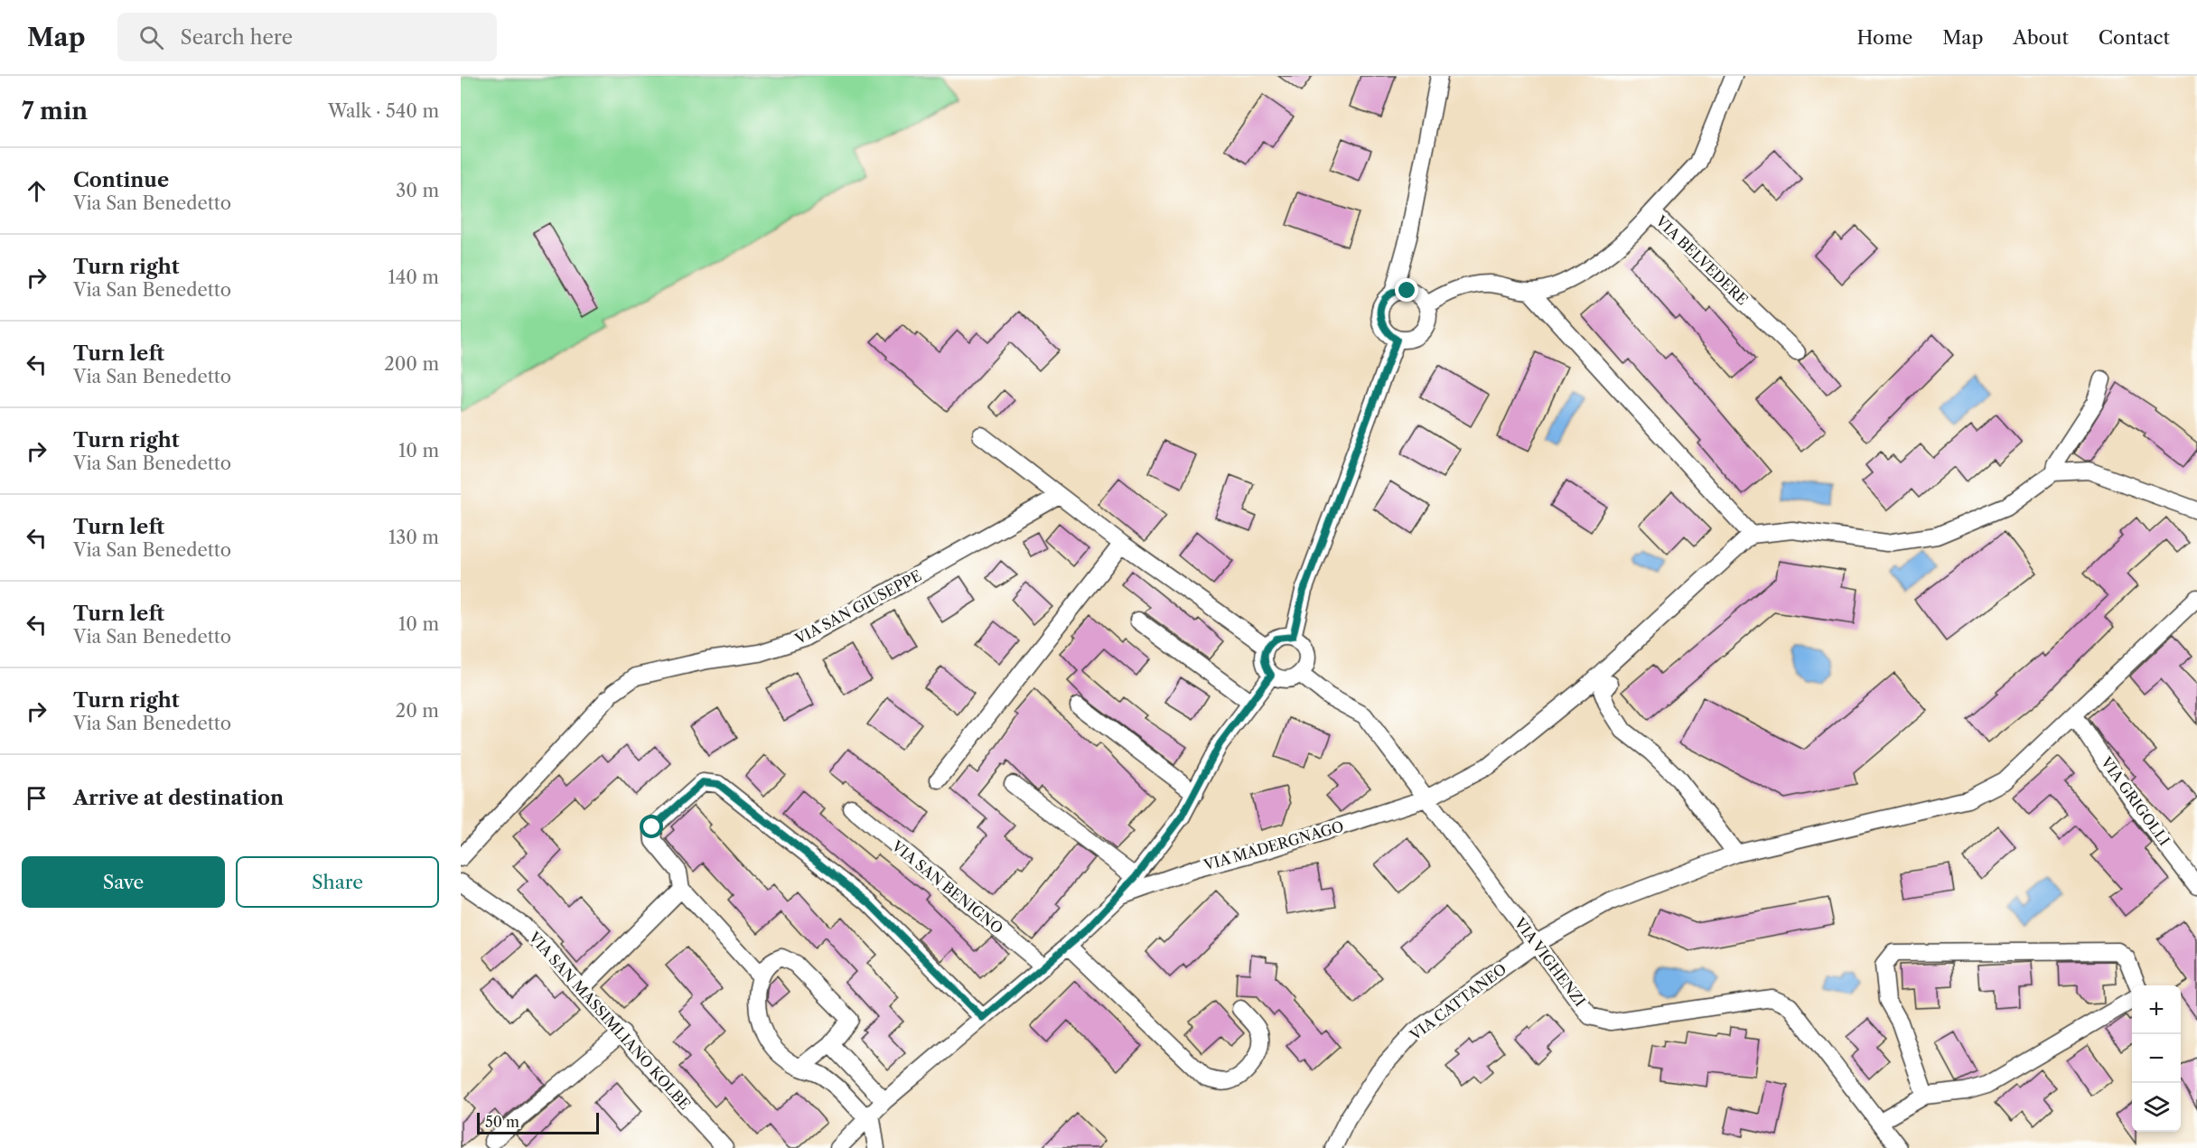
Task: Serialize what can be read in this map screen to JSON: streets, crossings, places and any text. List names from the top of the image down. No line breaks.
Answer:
{"streets":{"street":["VIA BELVEDERE","VIA SAN GIUSEPPE","VIA GRIGOLLI","VIA MADERGNAGO","VIA SAN BENIGNO","VIA VIGHENZI","VIA CATTANEO","VIA SAN MASSIMLIANO KOLBE"]},"crossings":[["VIA GRIGOLLI","VIA CATTANEO"],["VIA MADERGNAGO","VIA VIGHENZI"],["VIA VIGHENZI","VIA CATTANEO"]],"scale_bar":"50 m","page":{"header":"Map","search":"Search here","nav":["Home","Map","About","Contact"],"heading":["7 min","Walk · 540 m"],"list":[["Continue","Via San Benedetto","30 m"],["Turn right","Via San Benedetto","140 m"],["Turn left","Via San Benedetto","200 m"],["Turn right","Via San Benedetto","10 m"],["Turn left","Via San Benedetto","130 m"],["Turn left","Via San Benedetto","10 m"],["Turn right","Via San Benedetto","20 m"],"Arrive at destination"],"buttons":["Save","Share"],"map_buttons":["+","−"],"scale":"50 m"}}
